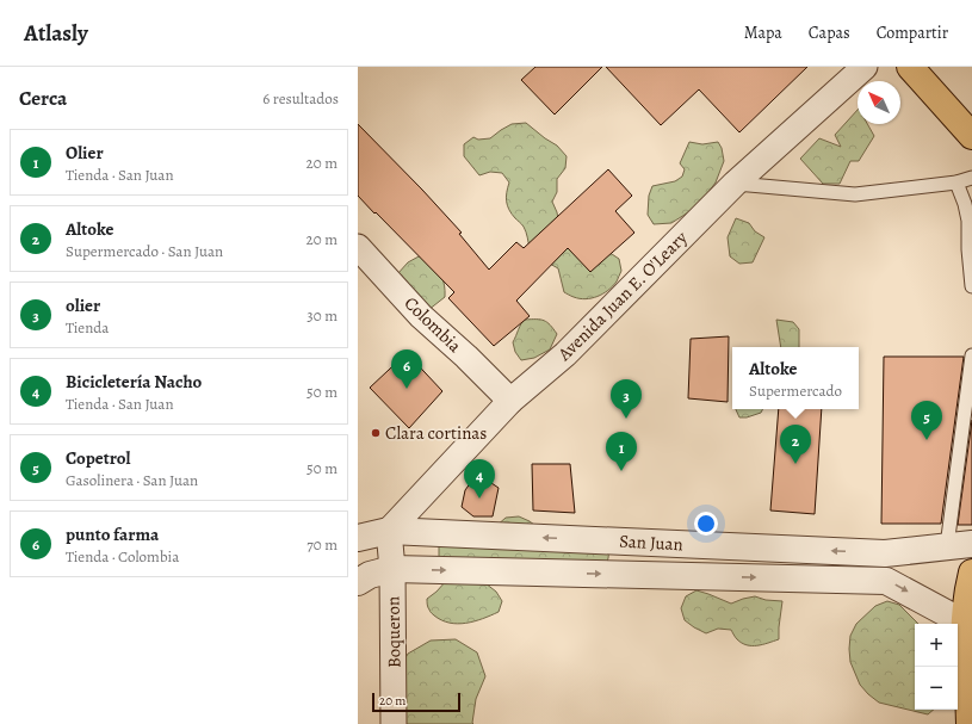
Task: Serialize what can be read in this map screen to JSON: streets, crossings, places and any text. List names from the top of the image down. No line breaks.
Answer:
{"streets":{"street":["Avenida Juan E. O'Leary","Colombia","San Juan","Boqueron"]},"crossings":[["Avenida Juan E. O'Leary","Colombia"],["Avenida Juan E. O'Leary","San Juan"],["Avenida Juan E. O'Leary","Boqueron"],["San Juan","Boqueron"]],"places":["Clara cortinas"],"scale_bar":"20 m","north":"top left","page":{"header":"Atlasly","nav":["Mapa","Capas","Compartir"],"heading":["Cerca","6 resultados"],"list":[{"mark":"1","name":"Olier","note":"Tienda · San Juan","value":"20 m"},{"mark":"2","name":"Altoke","note":"Supermercado · San Juan","value":"20 m"},{"mark":"3","name":"olier","note":"Tienda","value":"30 m"},{"mark":"4","name":"Bicicletería Nacho","note":"Tienda · San Juan","value":"50 m"},{"mark":"5","name":"Copetrol","note":"Gasolinera · San Juan","value":"50 m"},{"mark":"6","name":"punto farma","note":"Tienda · Colombia","value":"70 m"}],"popup":["Altoke","Supermercado"],"pins":["6","3","5","2","1","4"],"map_buttons":["+","−"],"scale":"20 m"}}
